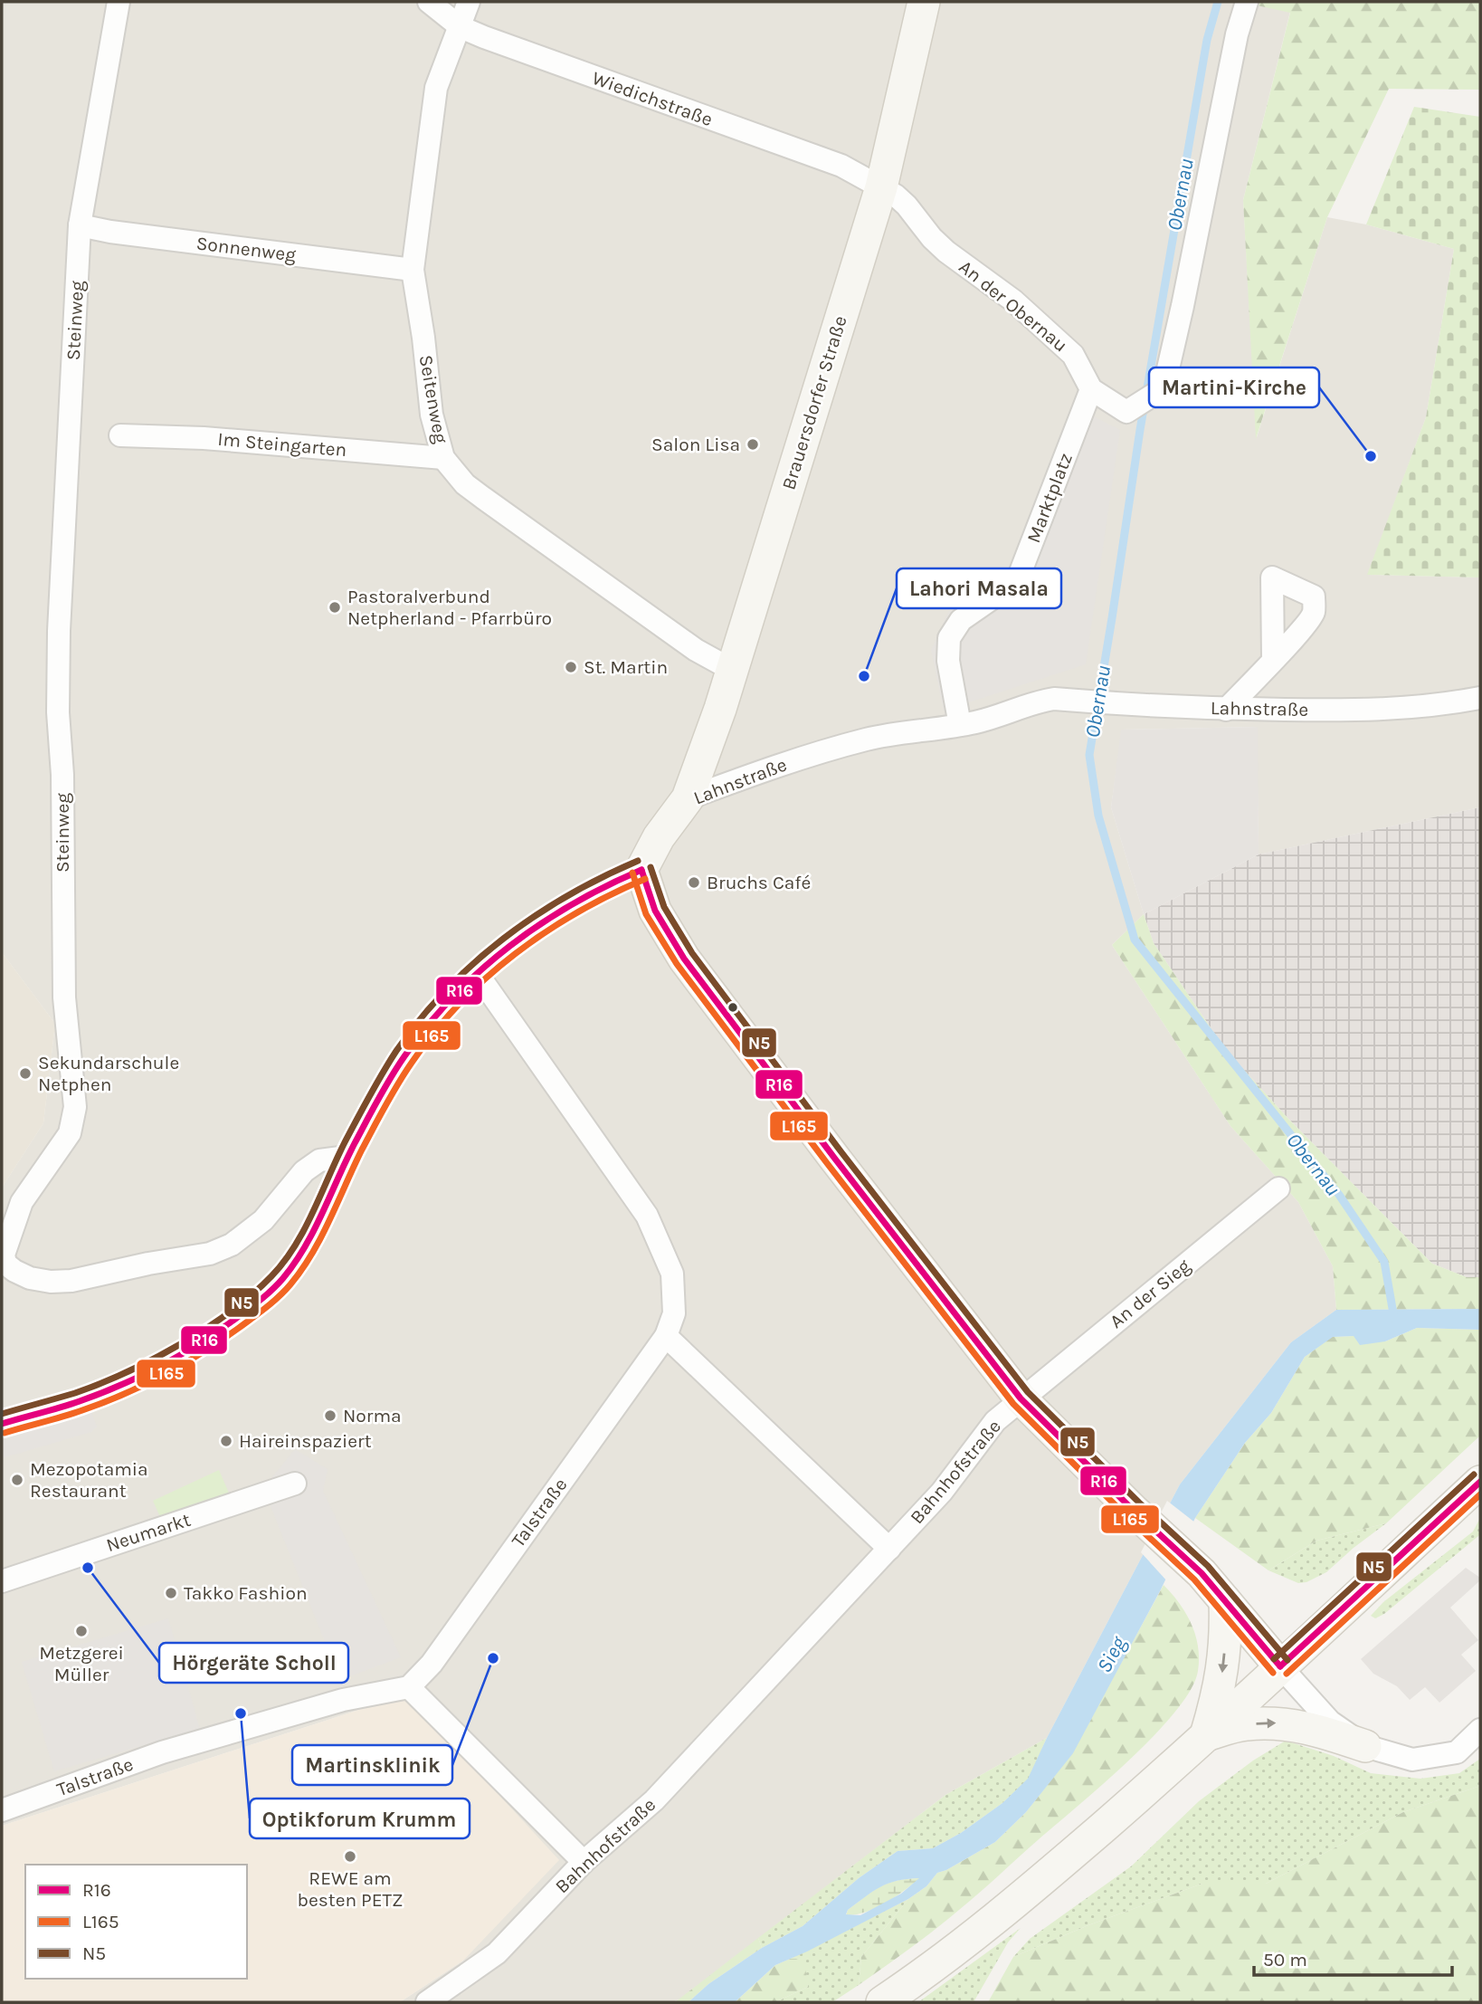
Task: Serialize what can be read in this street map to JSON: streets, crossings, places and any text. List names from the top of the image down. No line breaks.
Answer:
{"streets":{"street":["Wiedichstraße","Sonnenweg","An der Obernau","Steinweg","Seitenweg","Brauersdorfer Straße","Im Steingarten","Marktplatz","Lahnstraße","An der Sieg","Bahnhofstraße","Talstraße","Neumarkt"]},"crossings":[["Wiedichstraße","An der Obernau"],["Wiedichstraße","Seitenweg"],["Wiedichstraße","Brauersdorfer Straße"],["Sonnenweg","Steinweg"],["Sonnenweg","Seitenweg"],["An der Obernau","Brauersdorfer Straße"],["An der Obernau","Marktplatz"],["Seitenweg","Brauersdorfer Straße"],["Seitenweg","Im Steingarten"],["Brauersdorfer Straße","Lahnstraße"],["Marktplatz","Lahnstraße"],["An der Sieg","Bahnhofstraße"]],"water":["Obernau","Sieg"],"places":["Salon Lisa","Martini-Kirche","Pastoralverbund Netpherland - Pfarrbüro","St. Martin","Lahori Masala","Bruchs Café","Sekundarschule Netphen","Norma","Haireinspaziert","Mezopotamia Restaurant","Hörgeräte Scholl","Takko Fashion","Metzgerei Müller","Martinsklinik","Optikforum Krumm","REWE am besten PETZ"],"lines":["transit line N5","transit line R16","transit line L165"],"legend":["R16","L165","N5"],"scale_bar":"50 m"}
